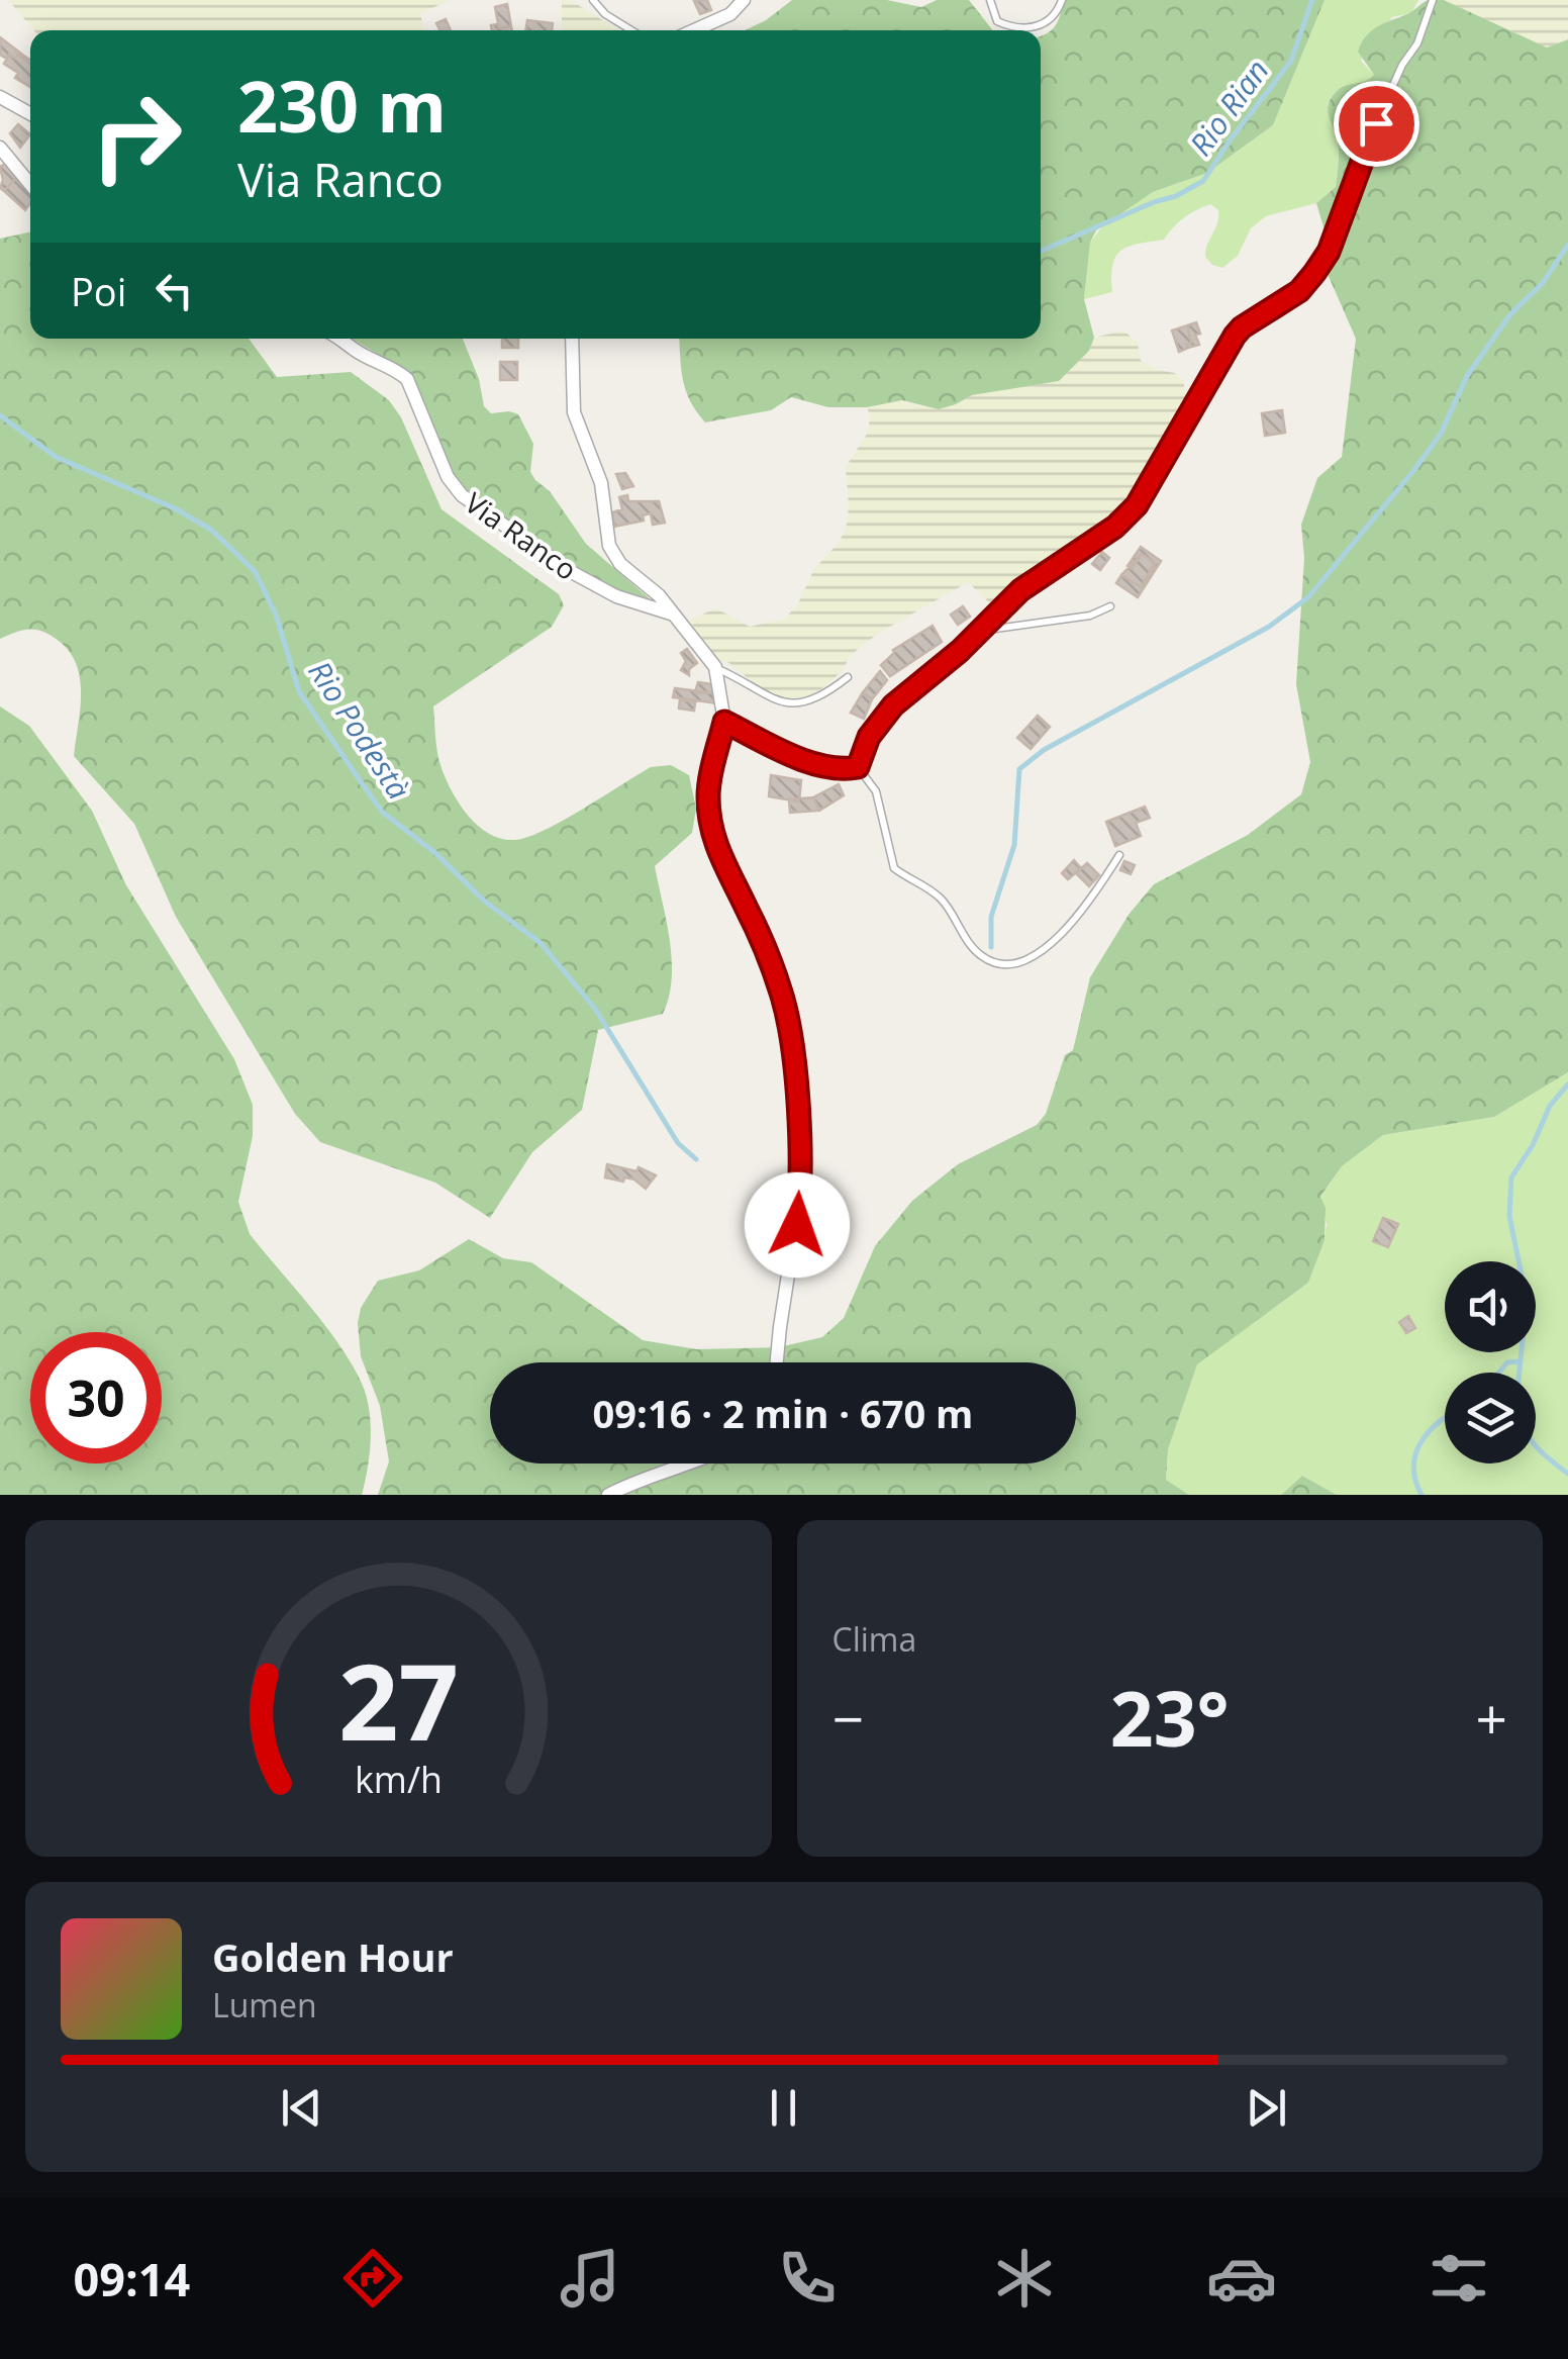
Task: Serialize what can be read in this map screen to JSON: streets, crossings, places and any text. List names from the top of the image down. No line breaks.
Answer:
{"streets":{"street":["Via Ranco"]},"water":["Rio Rian","Rio Podestà"],"page":{"turn":["230 m","Via Ranco"],"then":"Poi","limit":"30","trip":"09:16 · 2 min · 670 m","tile":"Clima","heat":["−","23°","+"],"song":["Golden Hour","Lumen"],"tabs":"09:14","gauge":["27","km/h"]}}
